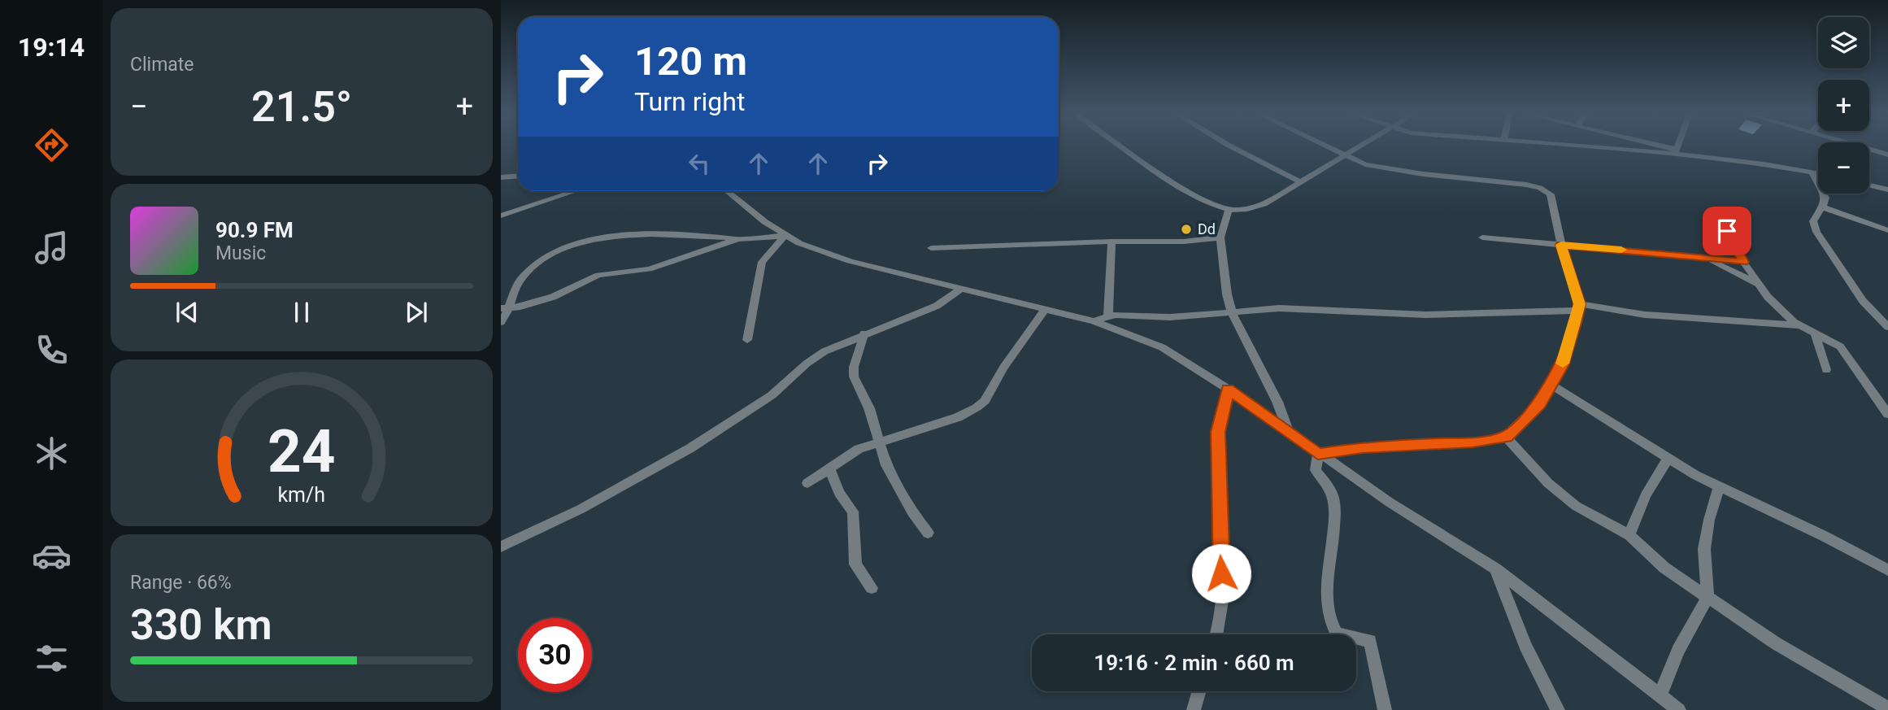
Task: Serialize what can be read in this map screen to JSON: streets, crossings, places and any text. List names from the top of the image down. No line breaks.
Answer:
{"places":["Dd"],"page":{"tabs":"19:14","tile":["Climate",["Range · 66%","330 km"]],"map_buttons":["+","−"],"turn":["120 m","Turn right"],"heat":["−","21.5°","+"],"song":["90.9 FM","Music"],"limit":"30","trip":"19:16 · 2 min · 660 m","gauge":["24","km/h"]}}
